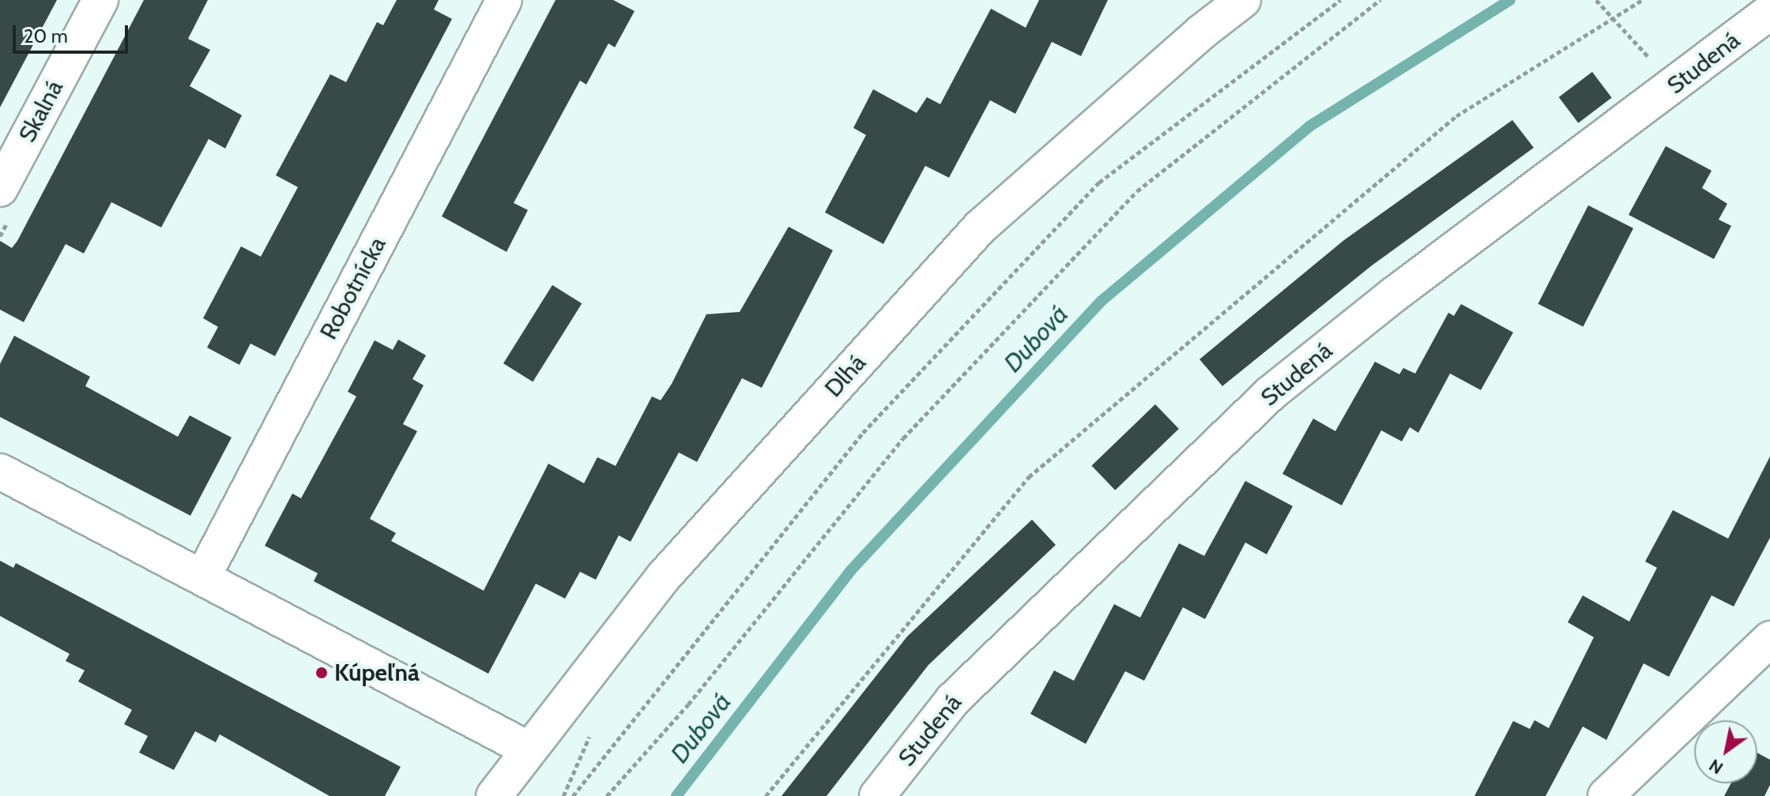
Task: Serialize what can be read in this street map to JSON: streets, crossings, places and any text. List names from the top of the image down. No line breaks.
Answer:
{"streets":{"street":["Studená","Skalná","Robotnícka","Dlhá"]},"water":["Dubová"],"places":["Kúpeľná"],"scale_bar":"20 m","north":"bottom left"}
